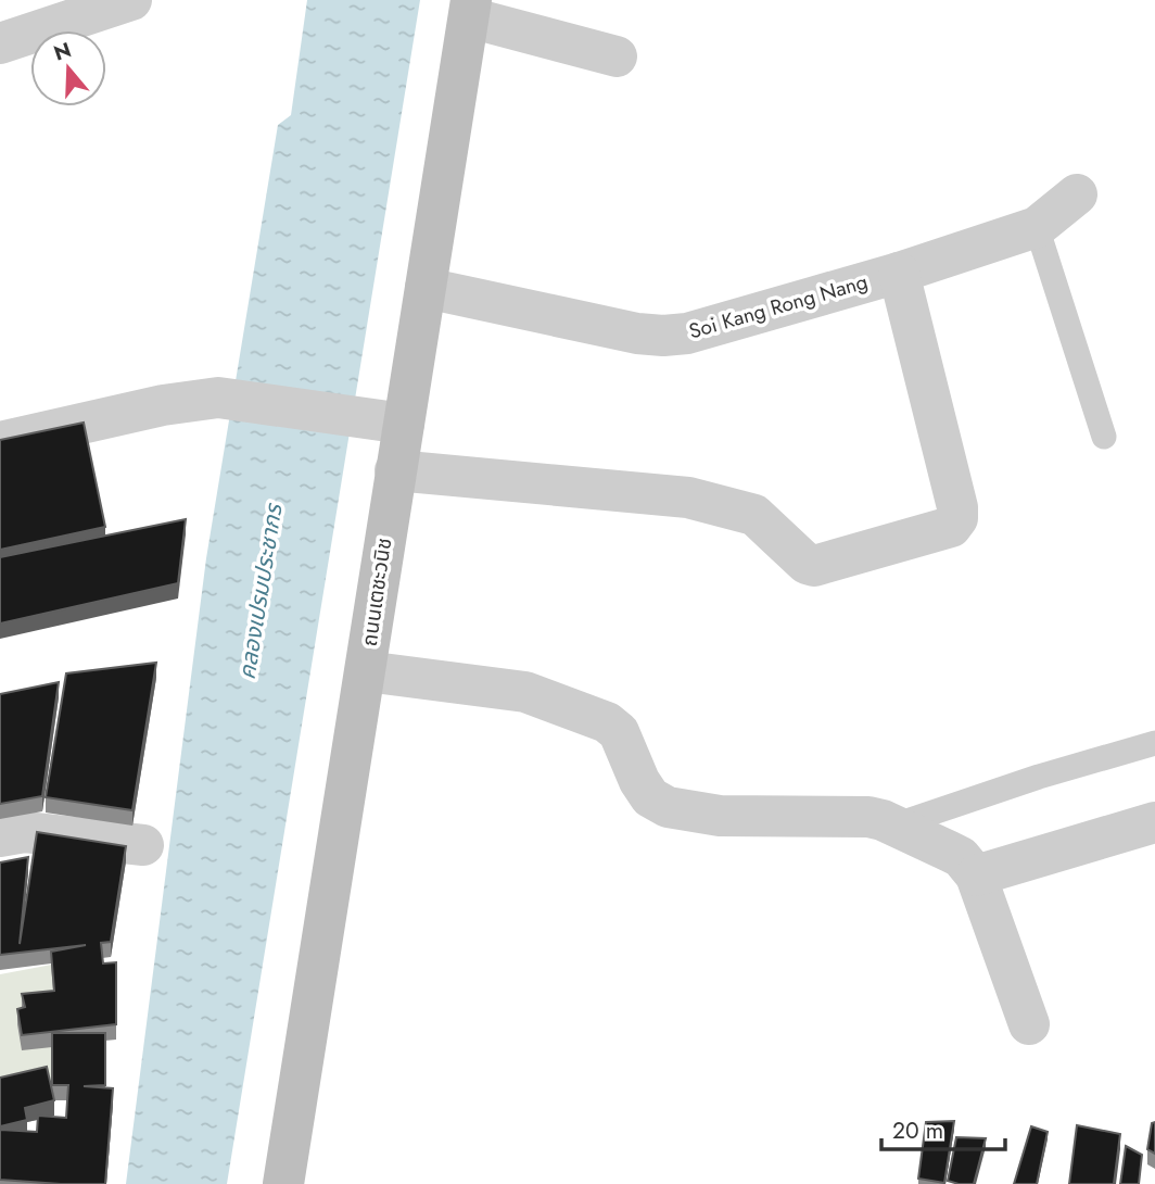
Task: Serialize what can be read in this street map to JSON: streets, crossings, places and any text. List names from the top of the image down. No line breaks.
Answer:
{"streets":{"main road":["ถนนเตชะวนิช"],"street":["Soi Kang Rong Nang"]},"crossings":[["Soi Kang Rong Nang","ถนนเตชะวนิช"]],"water":["คลองเปรมประชากร"],"scale_bar":"20 m","north":"top"}
